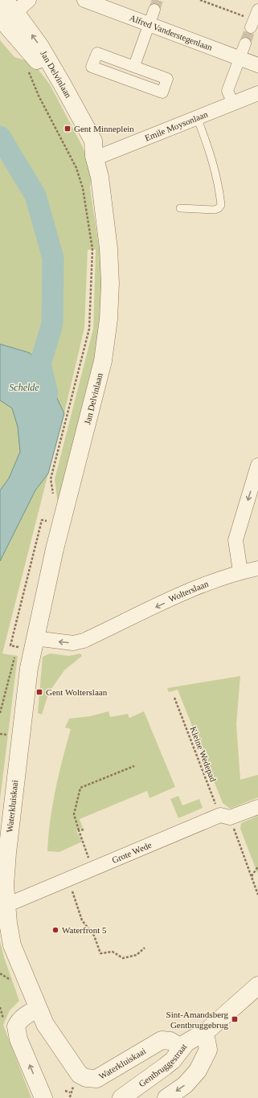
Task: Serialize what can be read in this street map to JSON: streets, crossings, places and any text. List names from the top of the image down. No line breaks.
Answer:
{"streets":{"street":["Alfred Vanderstegenlaan","Jan Delvinlaan","Emile Moysonlaan","Wolterslaan","Waterkluiskaai","Grote Wede","Gentbruggestraat"],"path":["Kleine Wedepad"]},"crossings":[["Jan Delvinlaan","Emile Moysonlaan"],["Jan Delvinlaan","Wolterslaan"],["Jan Delvinlaan","Waterkluiskaai"],["Wolterslaan","Waterkluiskaai"],["Kleine Wedepad","Grote Wede"],["Waterkluiskaai","Grote Wede"],["Waterkluiskaai","Gentbruggestraat"]],"one_way":["Wolterslaan"],"water":["Schelde"],"places":{"transit":["Gent Minneplein","Gent Wolterslaan","Sint-Amandsberg Gentbruggebrug"],"other":["Waterfront 5"]}}
